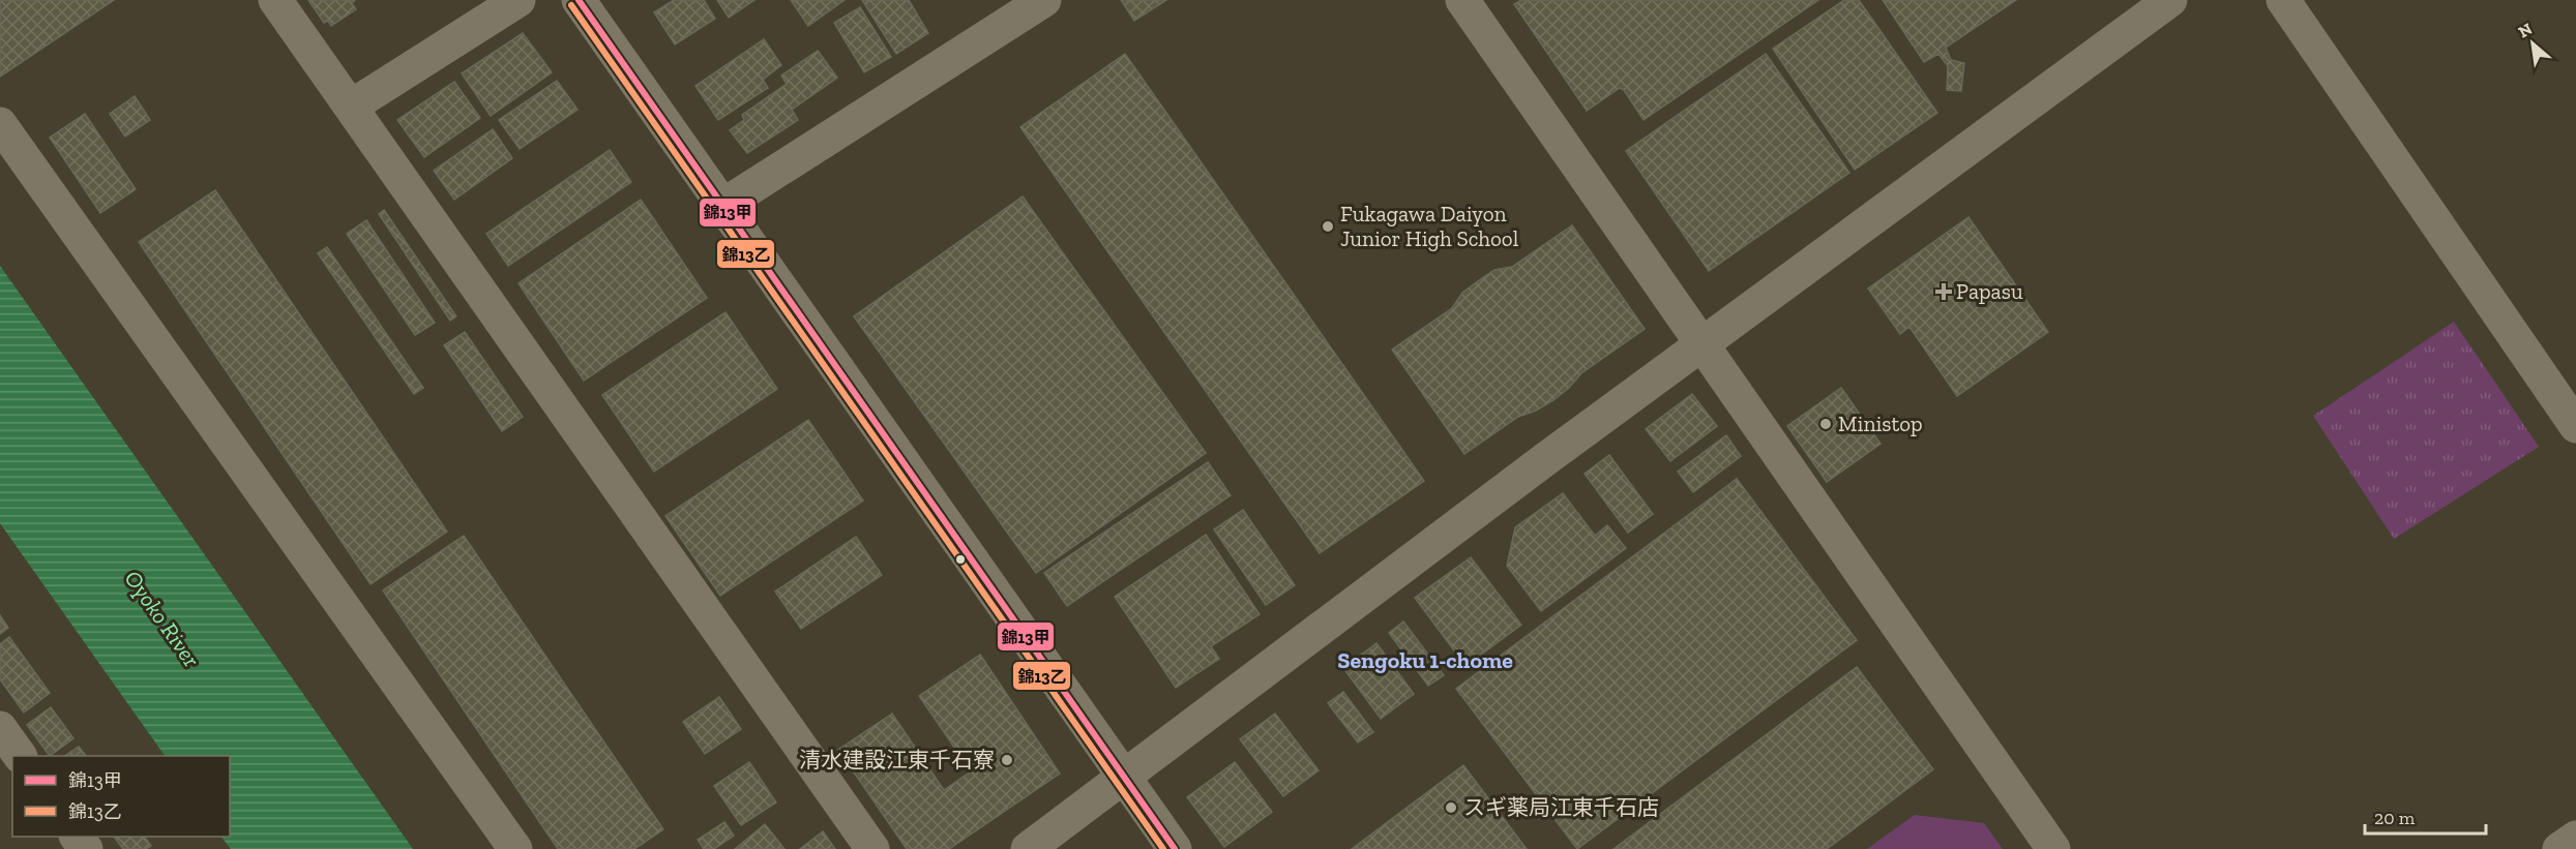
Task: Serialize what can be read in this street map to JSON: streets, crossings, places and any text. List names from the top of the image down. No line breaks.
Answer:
{"districts":["Sengoku 1-chome"],"water":["Oyoko River"],"places":{"other":["Fukagawa Daiyon Junior High School","Ministop","清水建設江東千石寮","スギ薬局江東千石店"],"health":["Papasu"]},"lines":["transit line 錦13甲","transit line 錦13乙"],"legend":["錦13甲","錦13乙"],"scale_bar":"20 m","north":"top left"}
